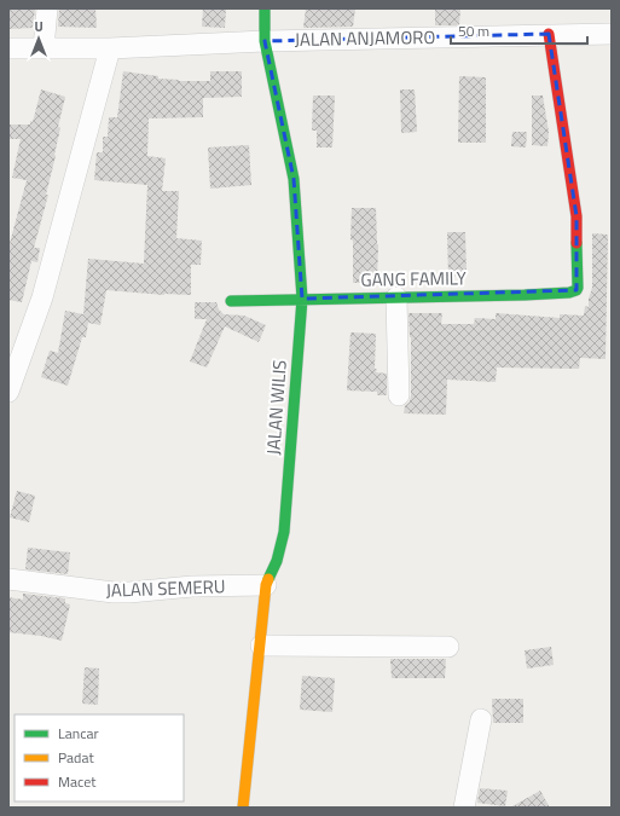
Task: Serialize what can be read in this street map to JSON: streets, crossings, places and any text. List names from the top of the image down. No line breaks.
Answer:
{"streets":{"street":["JALAN ANJAMORO","GANG FAMILY","JALAN WILIS","JALAN SEMERU"]},"crossings":[["JALAN ANJAMORO","GANG FAMILY"],["JALAN ANJAMORO","JALAN WILIS"],["GANG FAMILY","JALAN WILIS"],["JALAN WILIS","JALAN SEMERU"]],"legend":["Lancar","Padat","Macet"],"scale_bar":"50 m","north":"top"}
